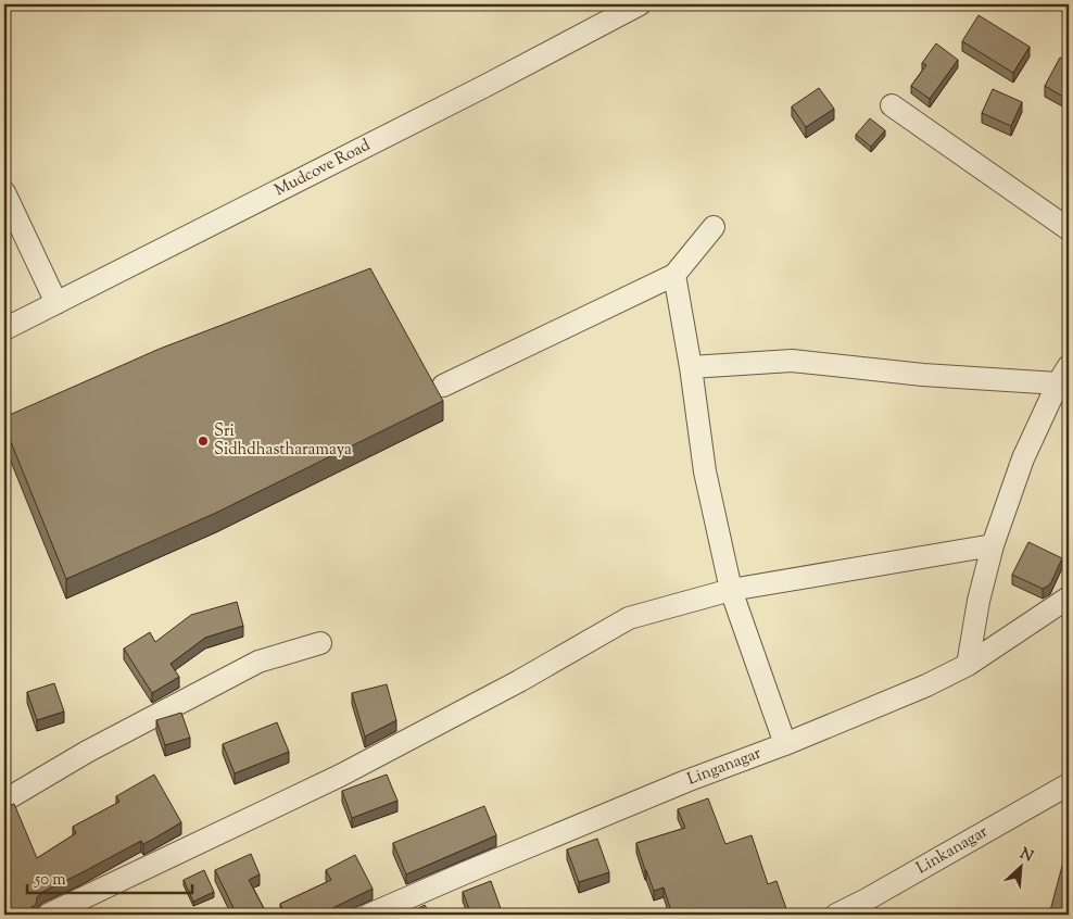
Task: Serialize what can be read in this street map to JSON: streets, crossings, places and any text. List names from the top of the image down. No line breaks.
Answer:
{"streets":{"street":["Mudcove Road","Linganagar","Linkanagar"]},"places":["Sri Sidhdhastharamaya"],"scale_bar":"50 m","north":"top right"}
